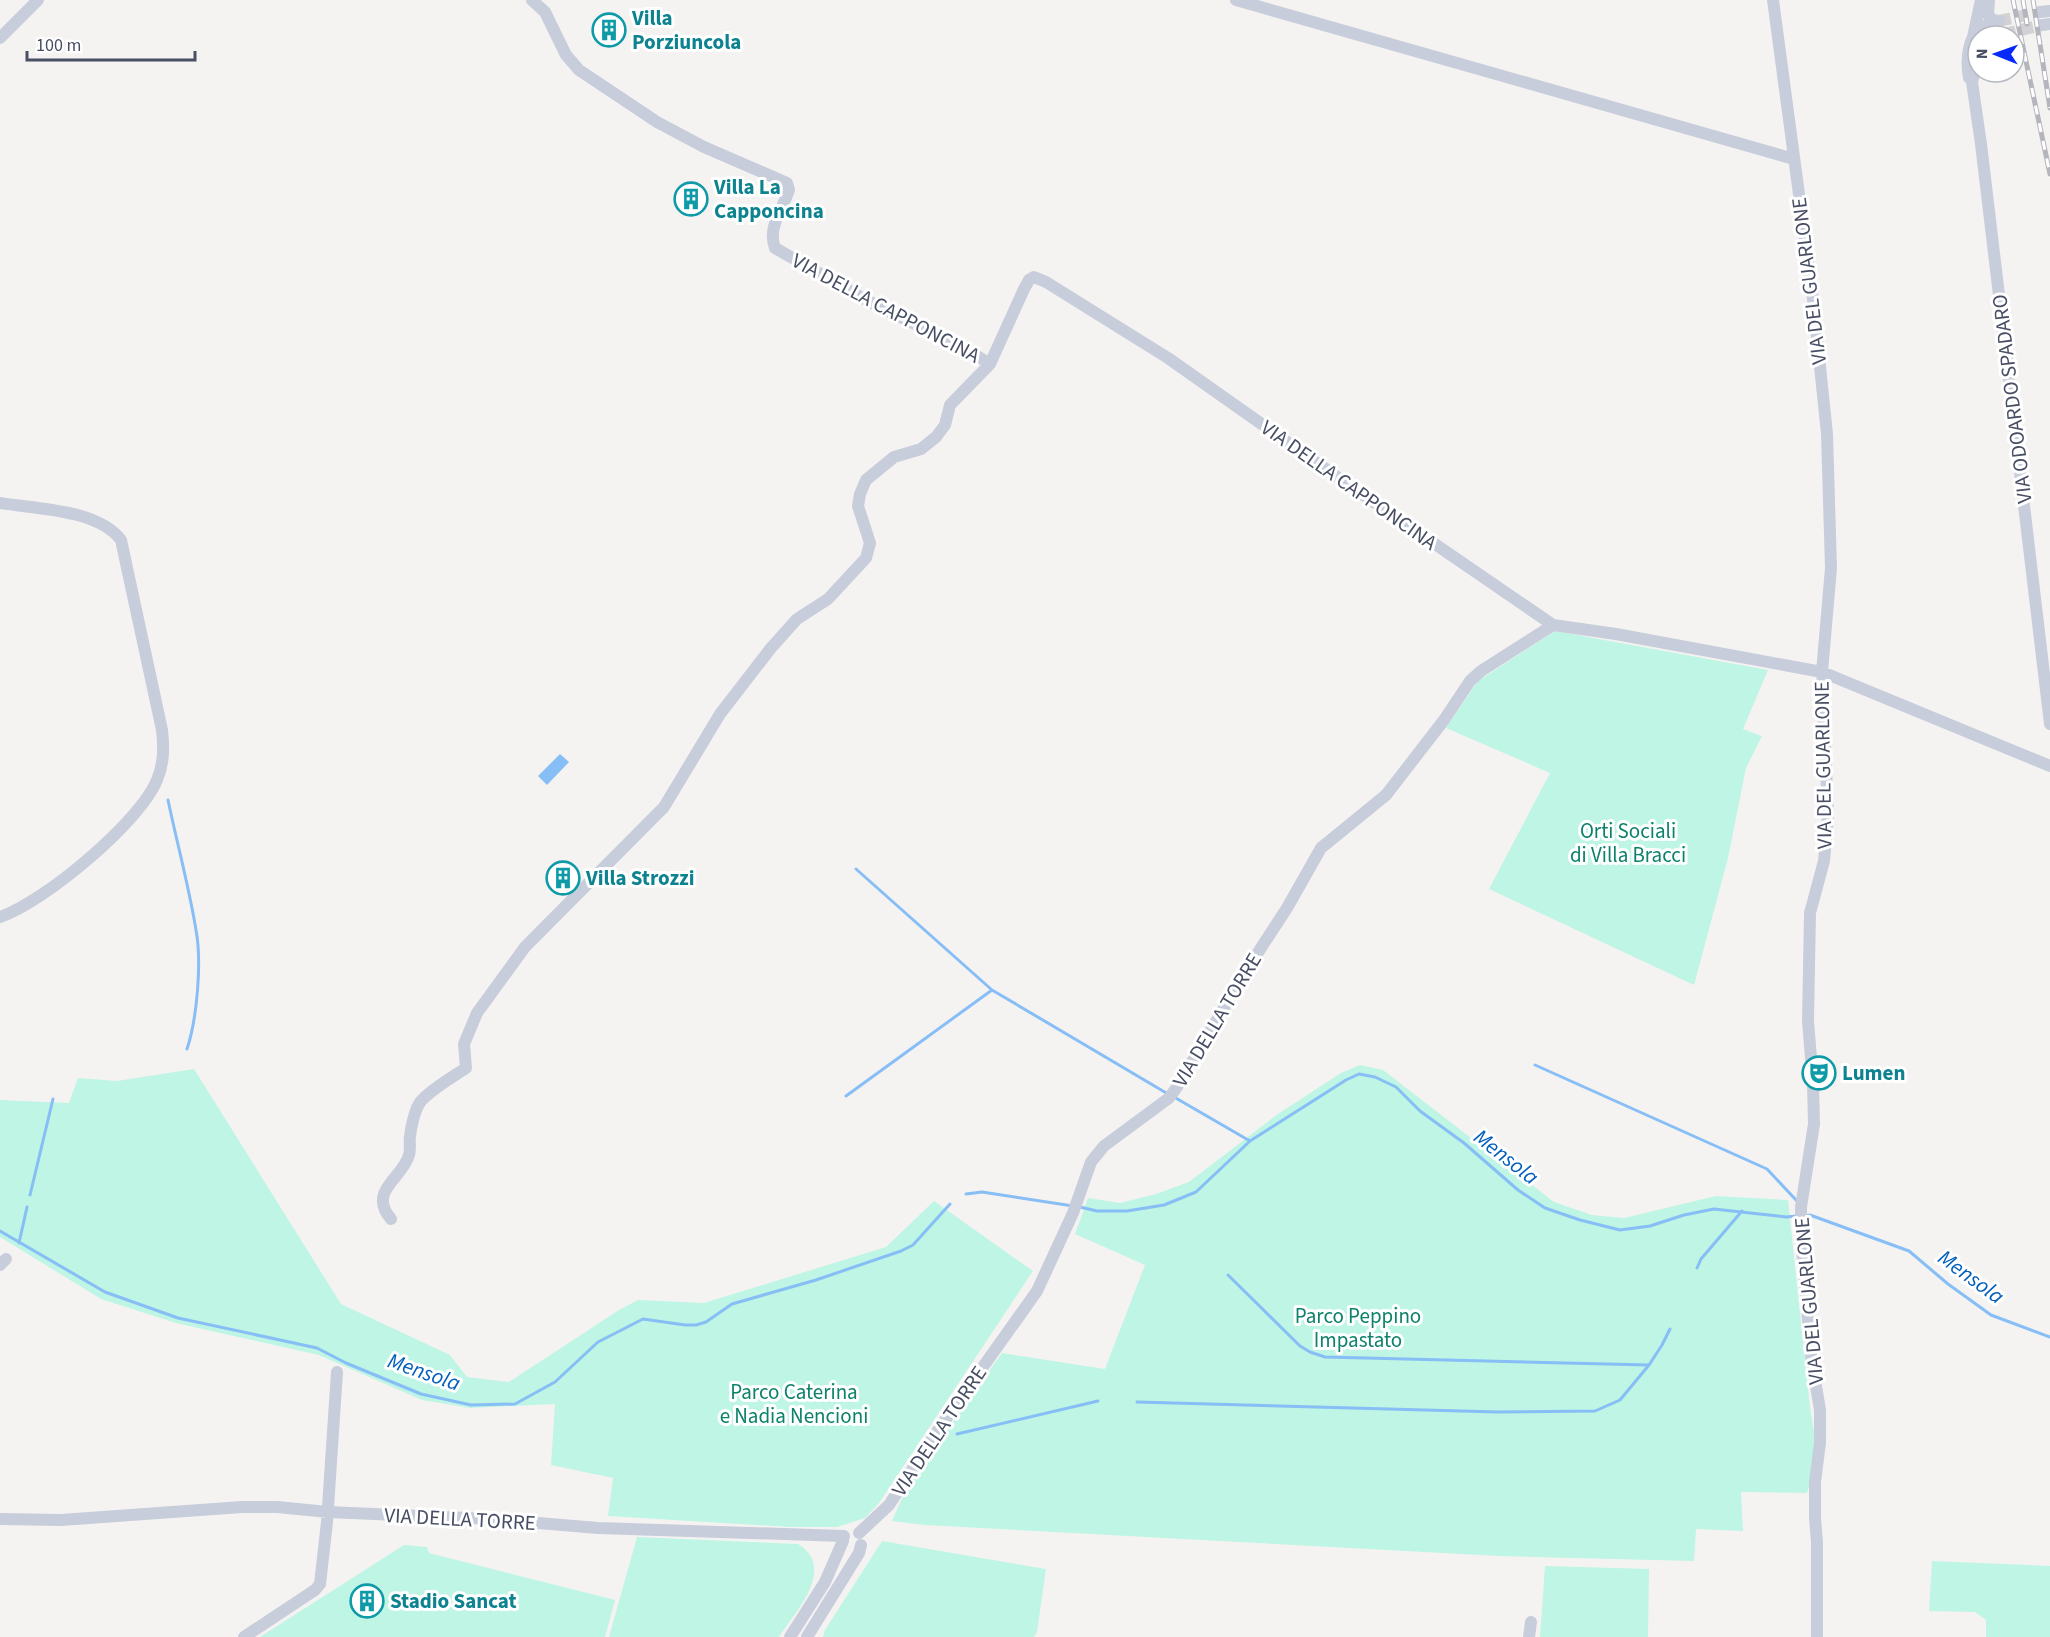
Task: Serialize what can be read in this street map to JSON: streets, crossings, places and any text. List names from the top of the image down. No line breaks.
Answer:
{"streets":{"street":["VIA DEL GUARLONE","VIA DELLA CAPPONCINA","VIA ODOARDO SPADARO","VIA DELLA TORRE"]},"crossings":[["VIA DELLA CAPPONCINA","VIA DELLA TORRE"]],"water":["Mensola"],"parks":["Orti Sociali di Villa Bracci","Parco Peppino Impastato","Parco Caterina e Nadia Nencioni"],"places":{"building":["Villa Porziuncola","Villa La Capponcina","Villa Strozzi","Stadio Sancat"],"theatre":["Lumen"]},"scale_bar":"100 m","north":"left"}
